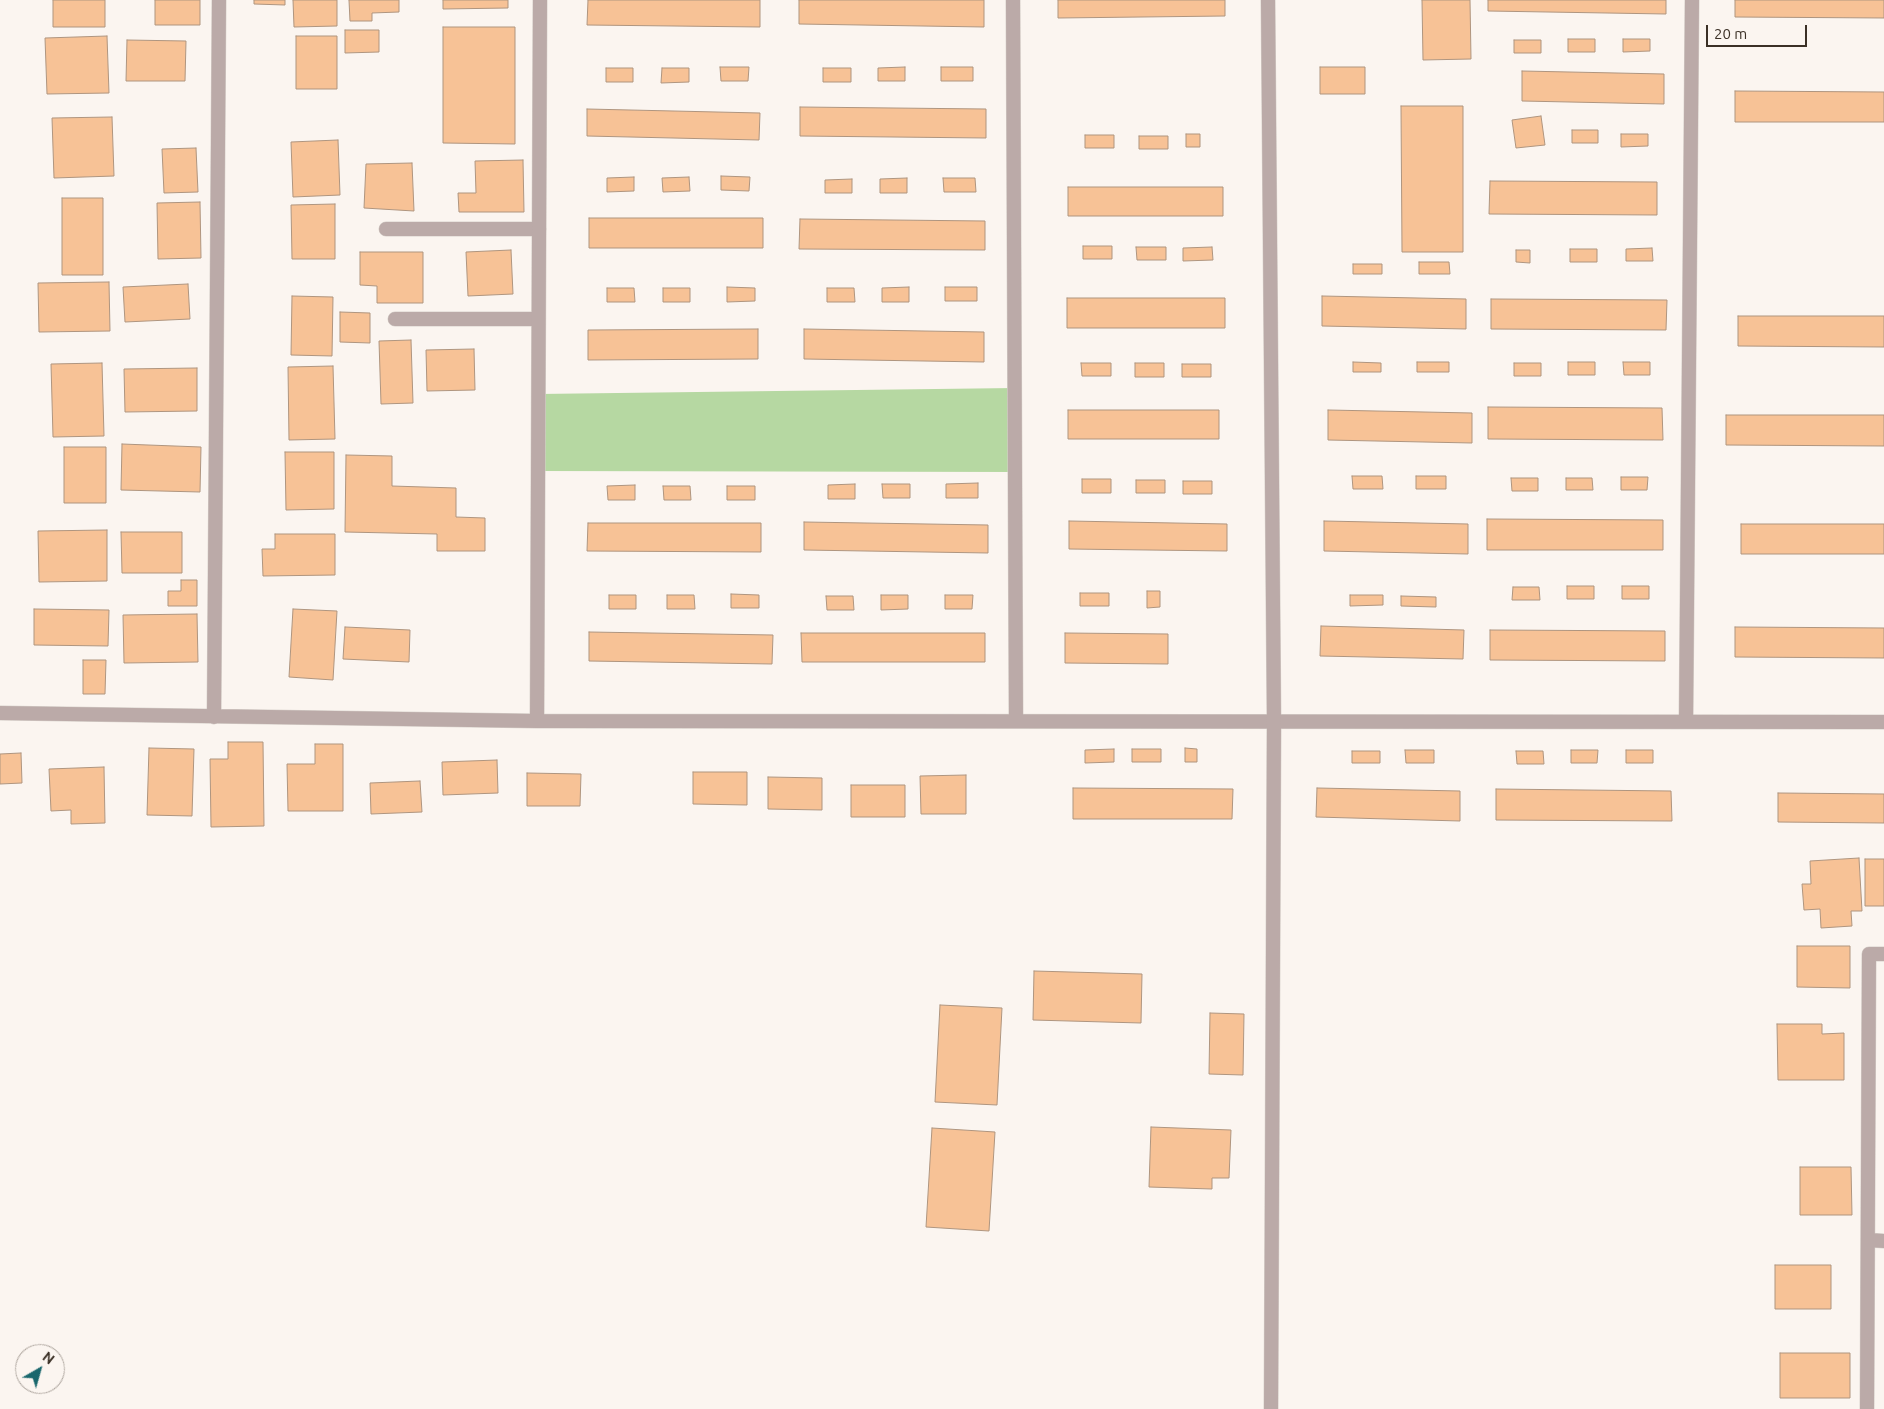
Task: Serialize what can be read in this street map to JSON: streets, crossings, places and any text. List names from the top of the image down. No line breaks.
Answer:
{"scale_bar":"20 m","north":"top right"}
